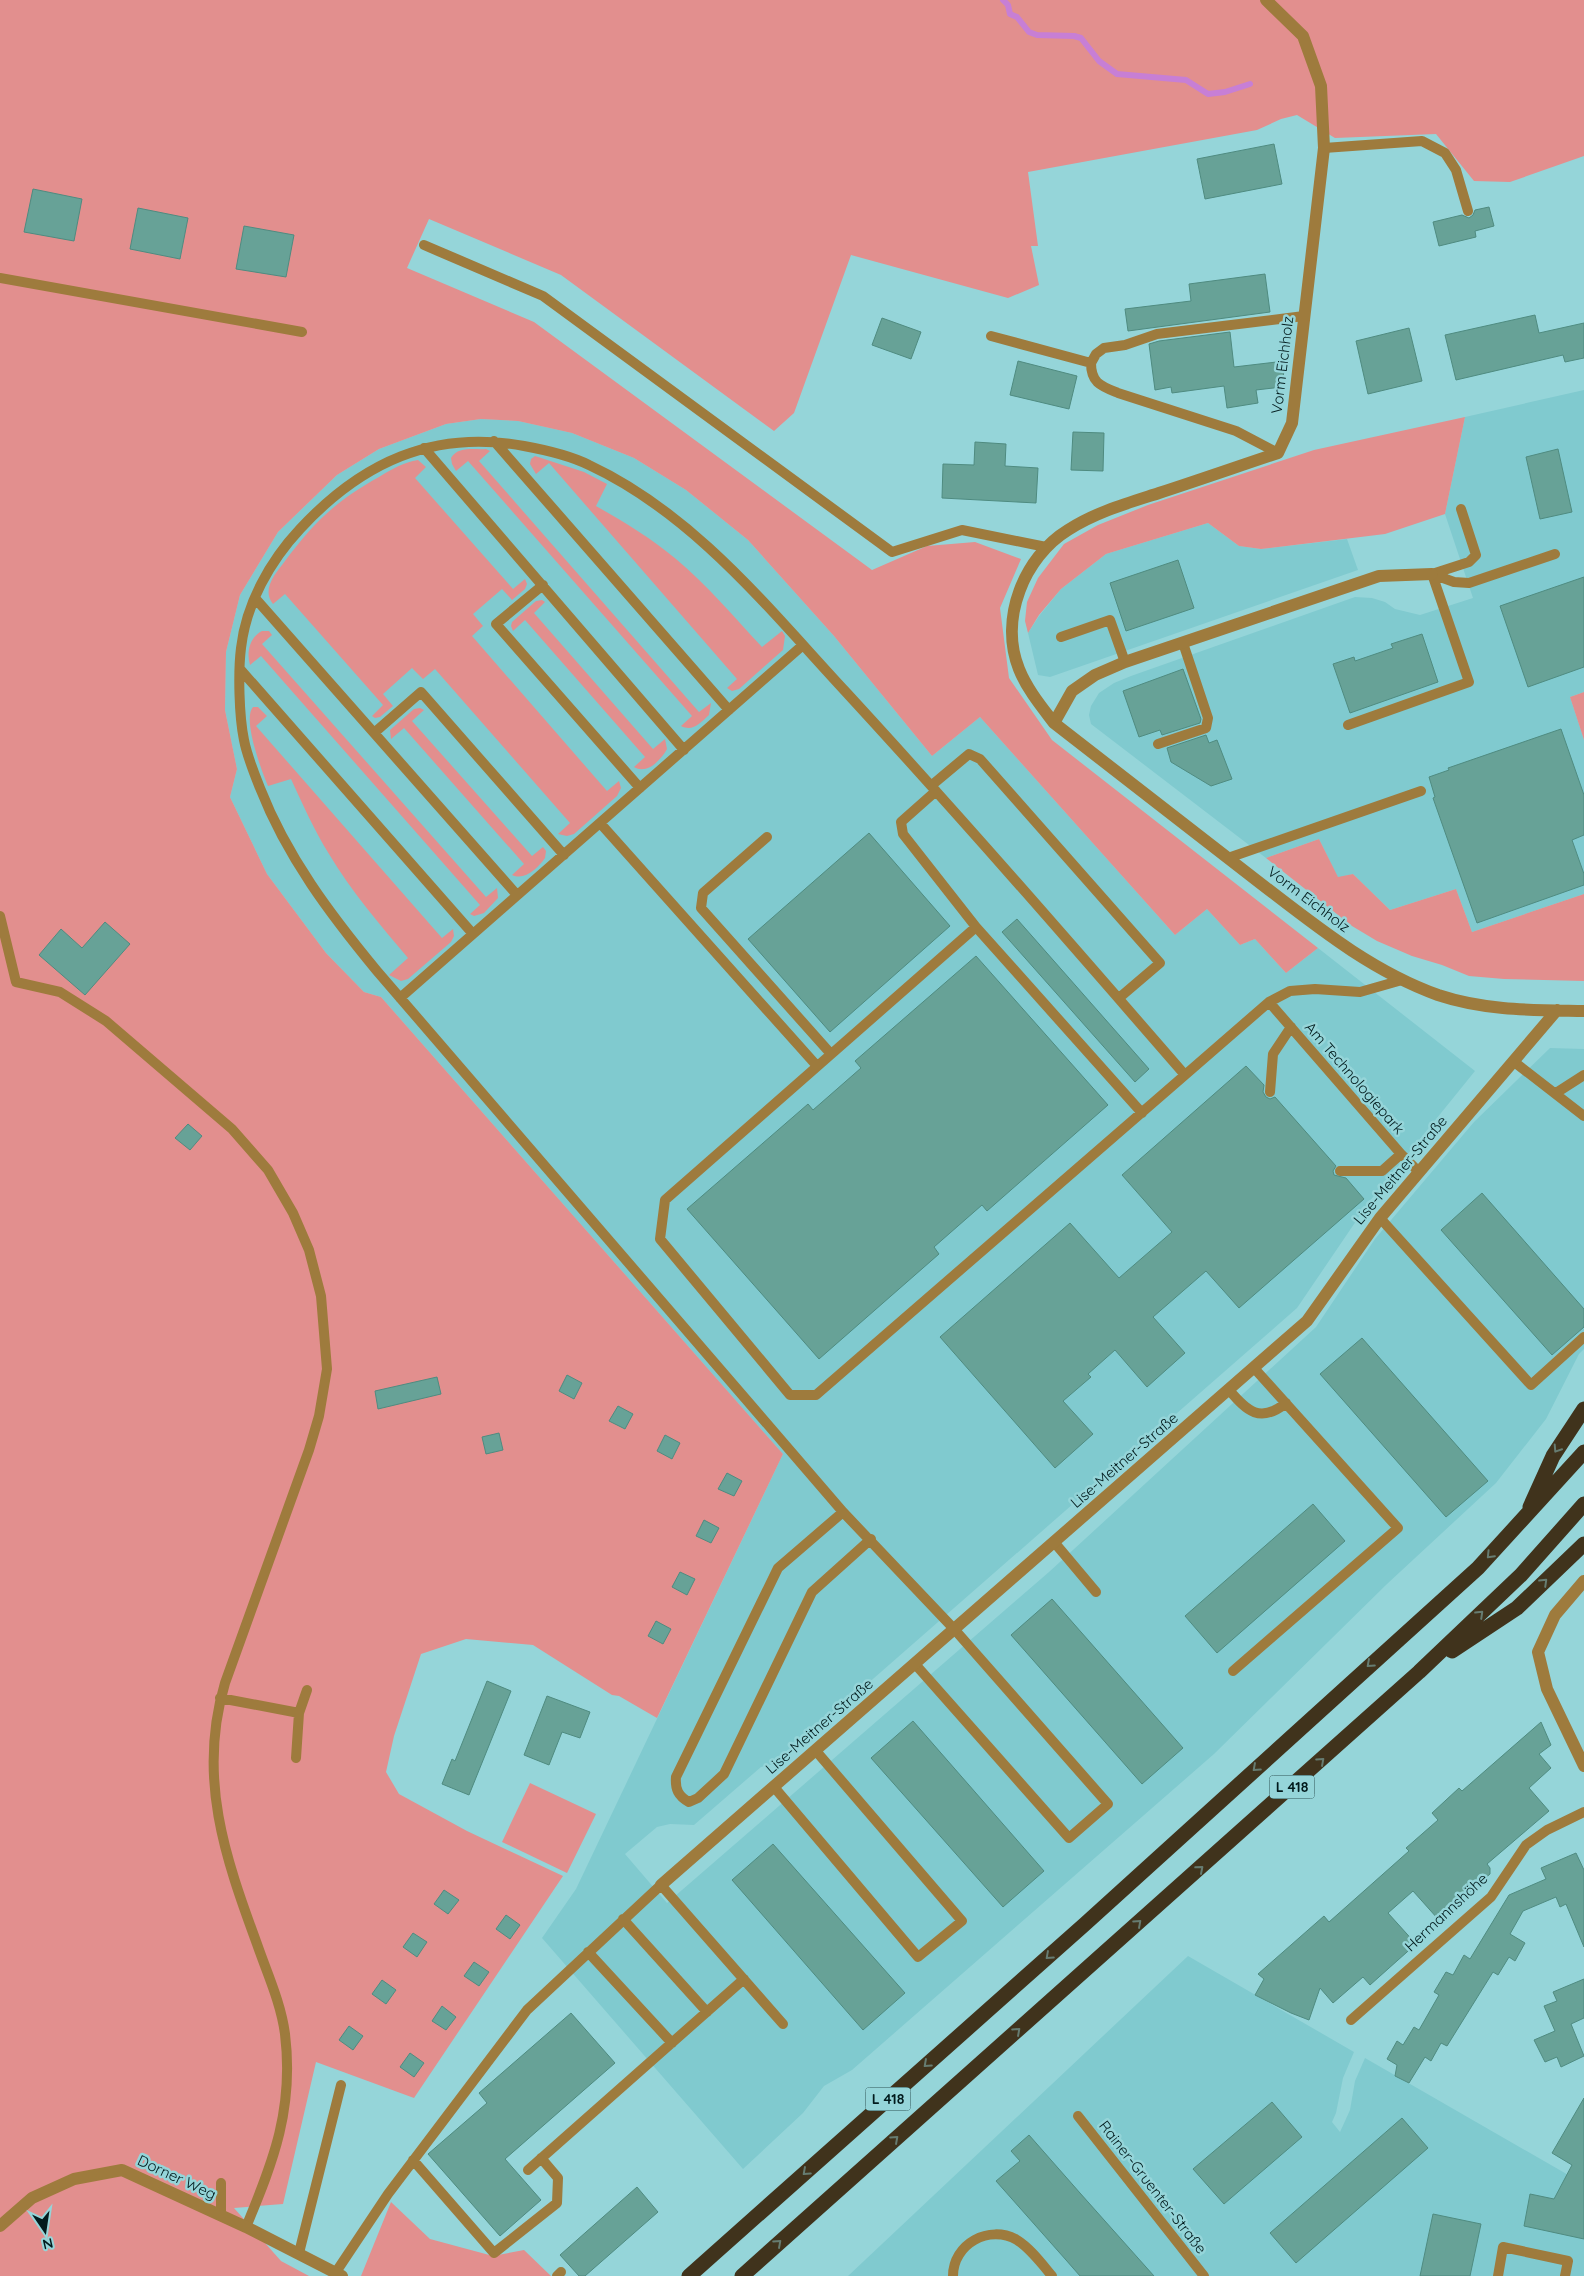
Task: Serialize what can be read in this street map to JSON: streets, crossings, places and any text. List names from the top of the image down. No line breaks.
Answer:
{"streets":{"highway":["L 418"],"street":["Vorm Eichholz","Lise-Meitner-Straße","Dorner Weg"],"lane":["Am Technologiepark","Hermannshöhe","Rainer-Gruenter-Straße"]},"crossings":[["Vorm Eichholz","Lise-Meitner-Straße"],["Am Technologiepark","Lise-Meitner-Straße"]],"north":"bottom"}
